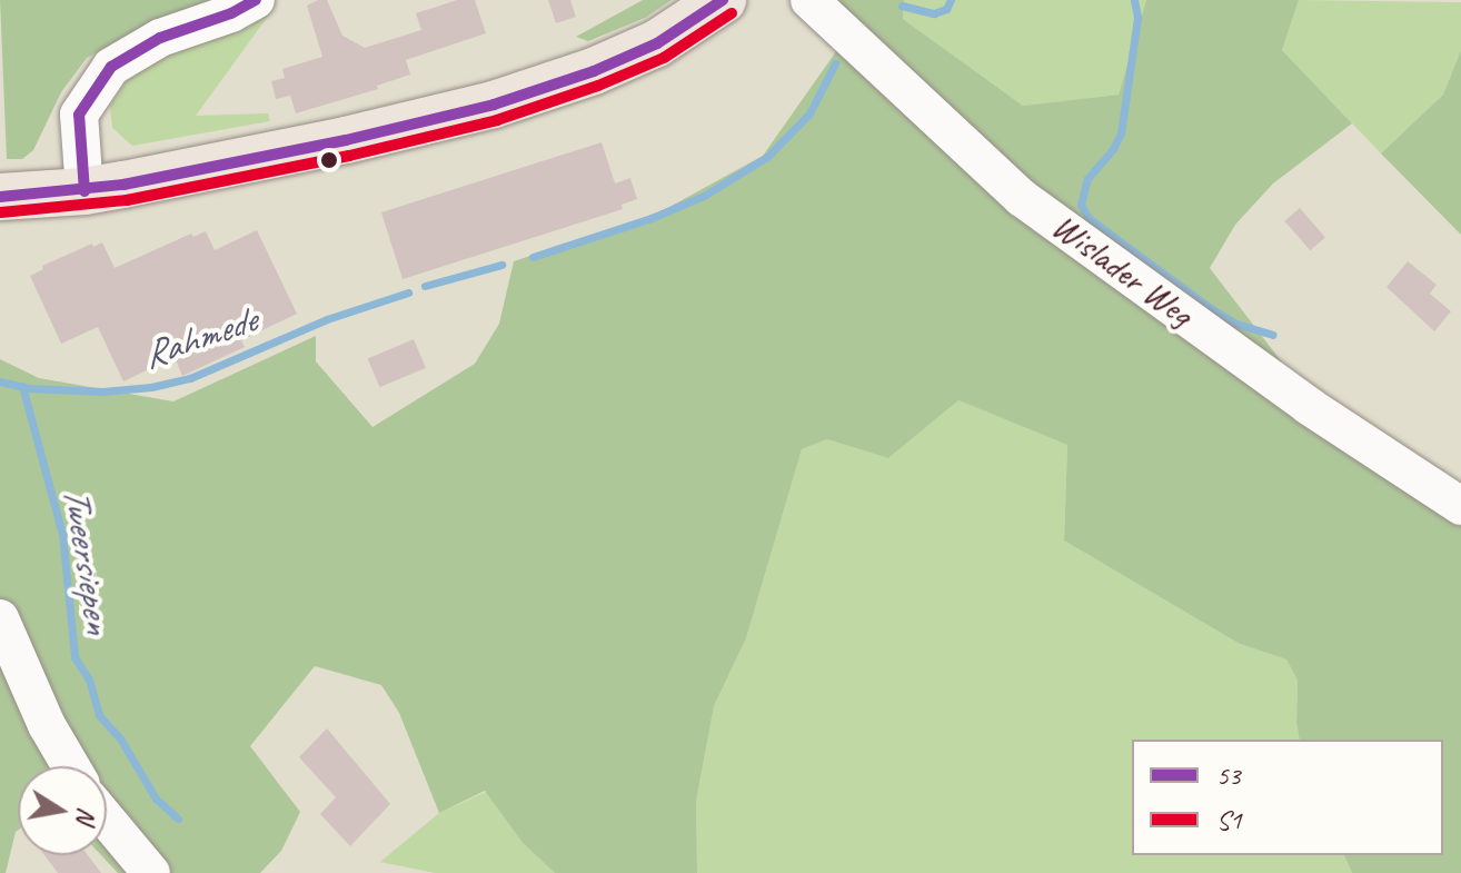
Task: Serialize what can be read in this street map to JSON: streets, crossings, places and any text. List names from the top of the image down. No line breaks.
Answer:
{"streets":{"street":["Wislader Weg"]},"water":["Rahmede","Tweersiepen"],"lines":["transit line 53","transit line S1"],"legend":["53","S1"],"north":"right"}
